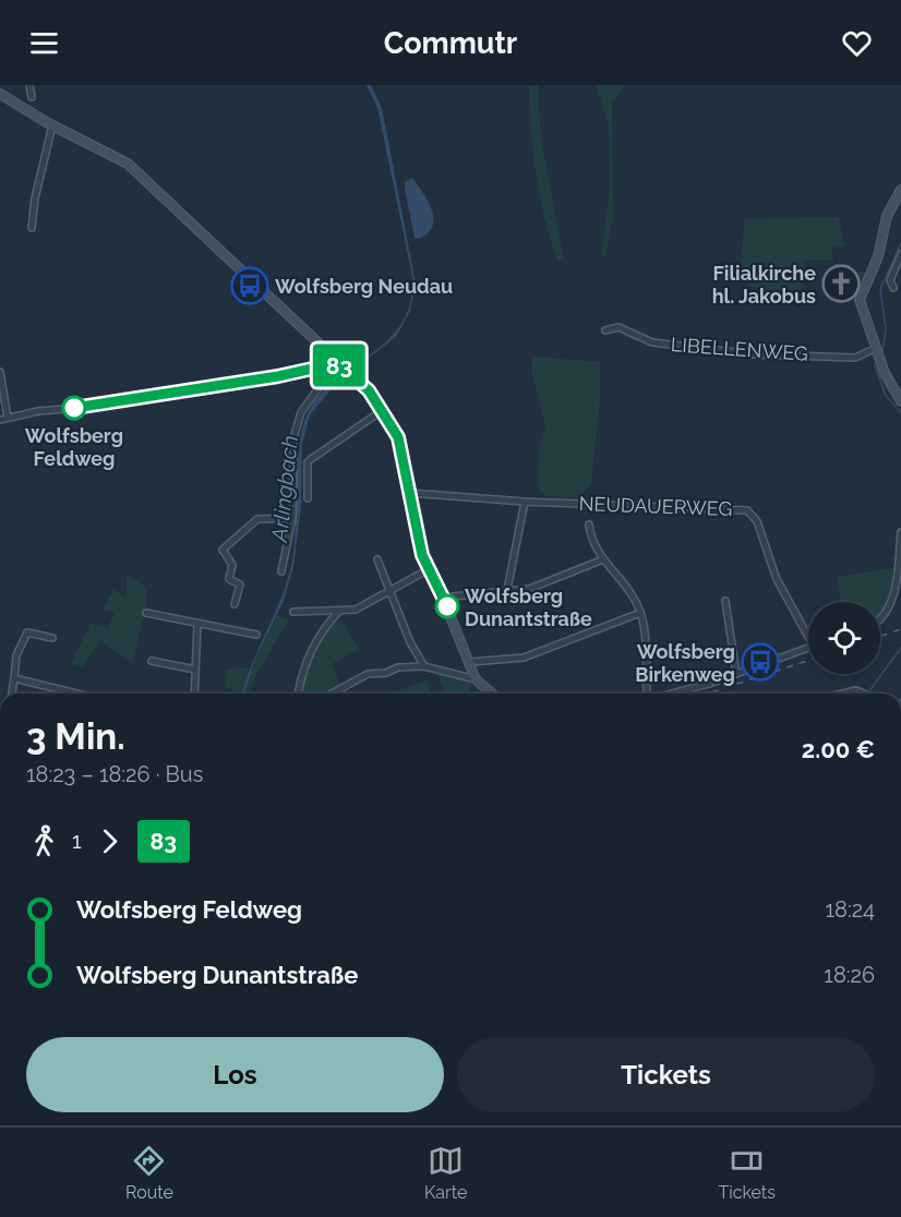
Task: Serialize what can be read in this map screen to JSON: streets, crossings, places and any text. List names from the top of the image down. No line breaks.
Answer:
{"streets":{"street":["LIBELLENWEG","NEUDAUERWEG"]},"water":["Arlingbach"],"places":{"church":["Filialkirche hl. Jakobus"],"bus stop":["Wolfsberg Neudau","Wolfsberg Birkenweg"],"other":["Wolfsberg Feldweg","Wolfsberg Dunantstraße"]},"lines":["bus line 83"],"page":{"header":"Commutr","on_map":"83","heading":["3 Min.","18:23 – 18:26 · Bus","2.00 €"],"legs":["1","83"],"list":[{"name":"Wolfsberg Feldweg","value":"18:24"},{"name":"Wolfsberg Dunantstraße","value":"18:26"}],"buttons":["Los","Tickets"],"tabs":["Route","Karte","Tickets"]}}
